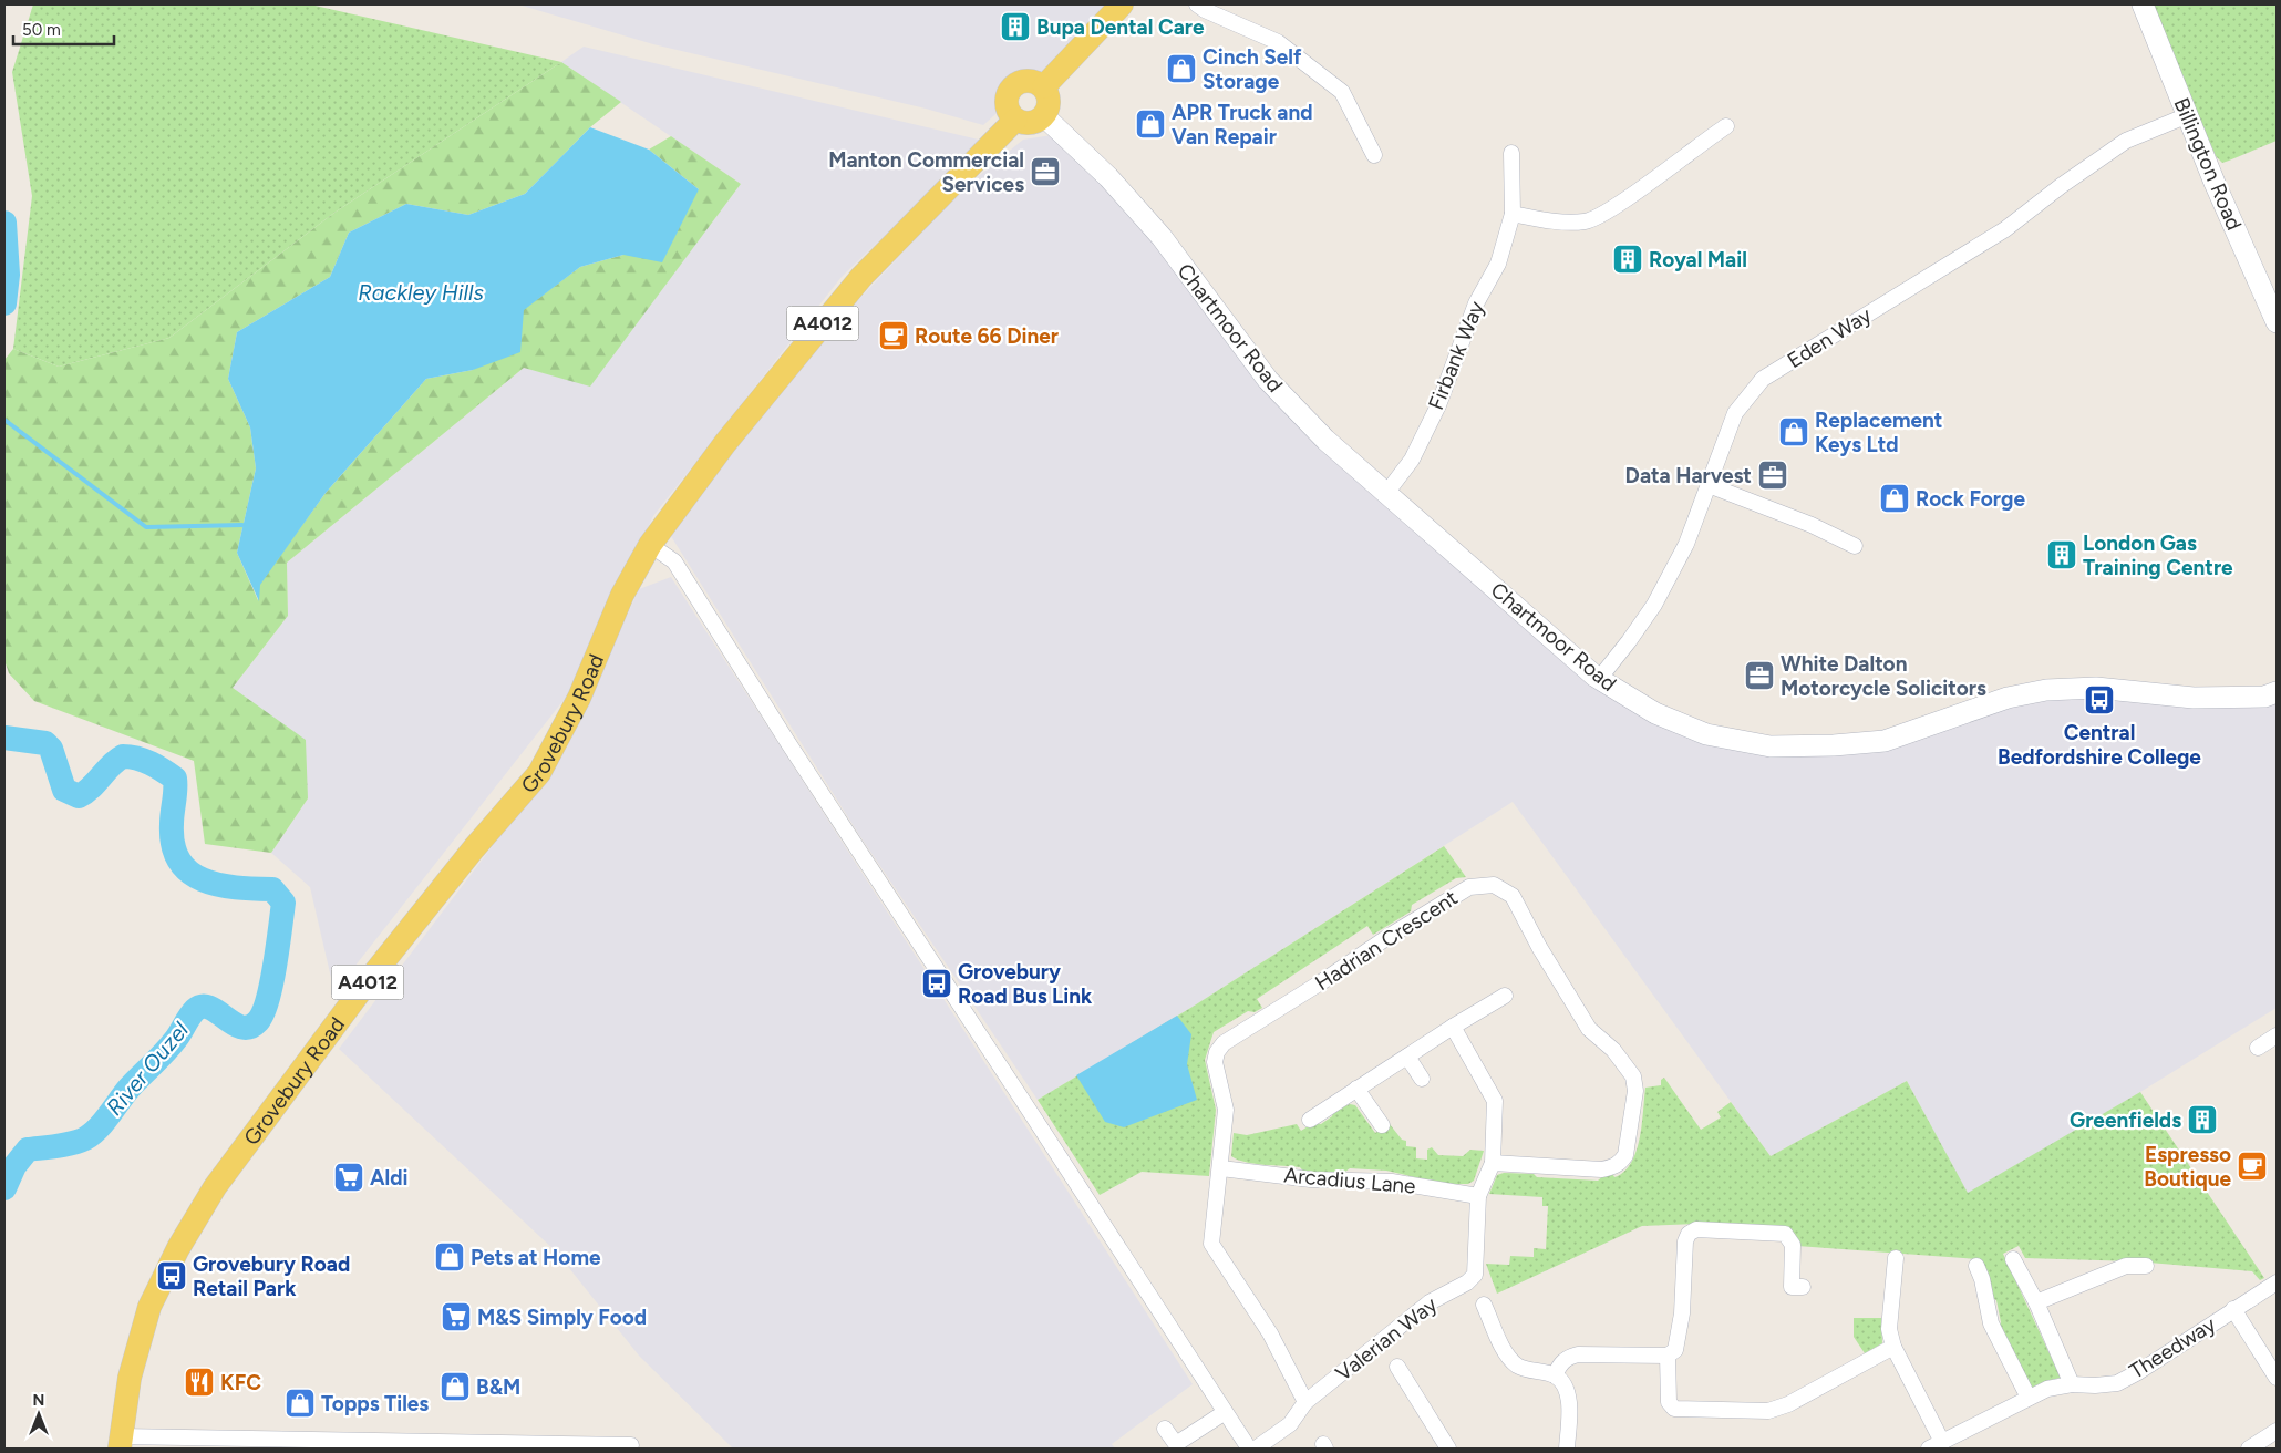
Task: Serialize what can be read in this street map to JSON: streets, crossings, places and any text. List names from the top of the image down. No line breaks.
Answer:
{"streets":{"main road":["A4012","Grovebury Road"],"street":["Billington Road","Chartmoor Road","Eden Way","Firbank Way","Hadrian Crescent","Arcadius Lane","Valerian Way","Theedway"]},"crossings":[["Billington Road","Eden Way"],["Chartmoor Road","Eden Way"],["Chartmoor Road","Firbank Way"],["Chartmoor Road","Grovebury Road"],["Hadrian Crescent","Arcadius Lane"],["Hadrian Crescent","Valerian Way"],["Arcadius Lane","Valerian Way"]],"water":["Rackley Hills","River Ouzel"],"places":{"building":["Bupa Dental Care","Royal Mail","London Gas Training Centre","Greenfields"],"shop":["Cinch Self Storage","APR Truck and Van Repair","Replacement Keys Ltd","Rock Forge","Pets at Home","B&M","Topps Tiles"],"office":["Manton Commercial Services","Data Harvest","White Dalton Motorcycle Solicitors"],"cafe":["Route 66 Diner","Espresso Boutique"],"bus stop":["Central Bedfordshire College","Grovebury Road Bus Link","Grovebury Road Retail Park"],"supermarket":["Aldi","M&S Simply Food"],"restaurant":["KFC"]},"scale_bar":"50 m","north":"top"}
